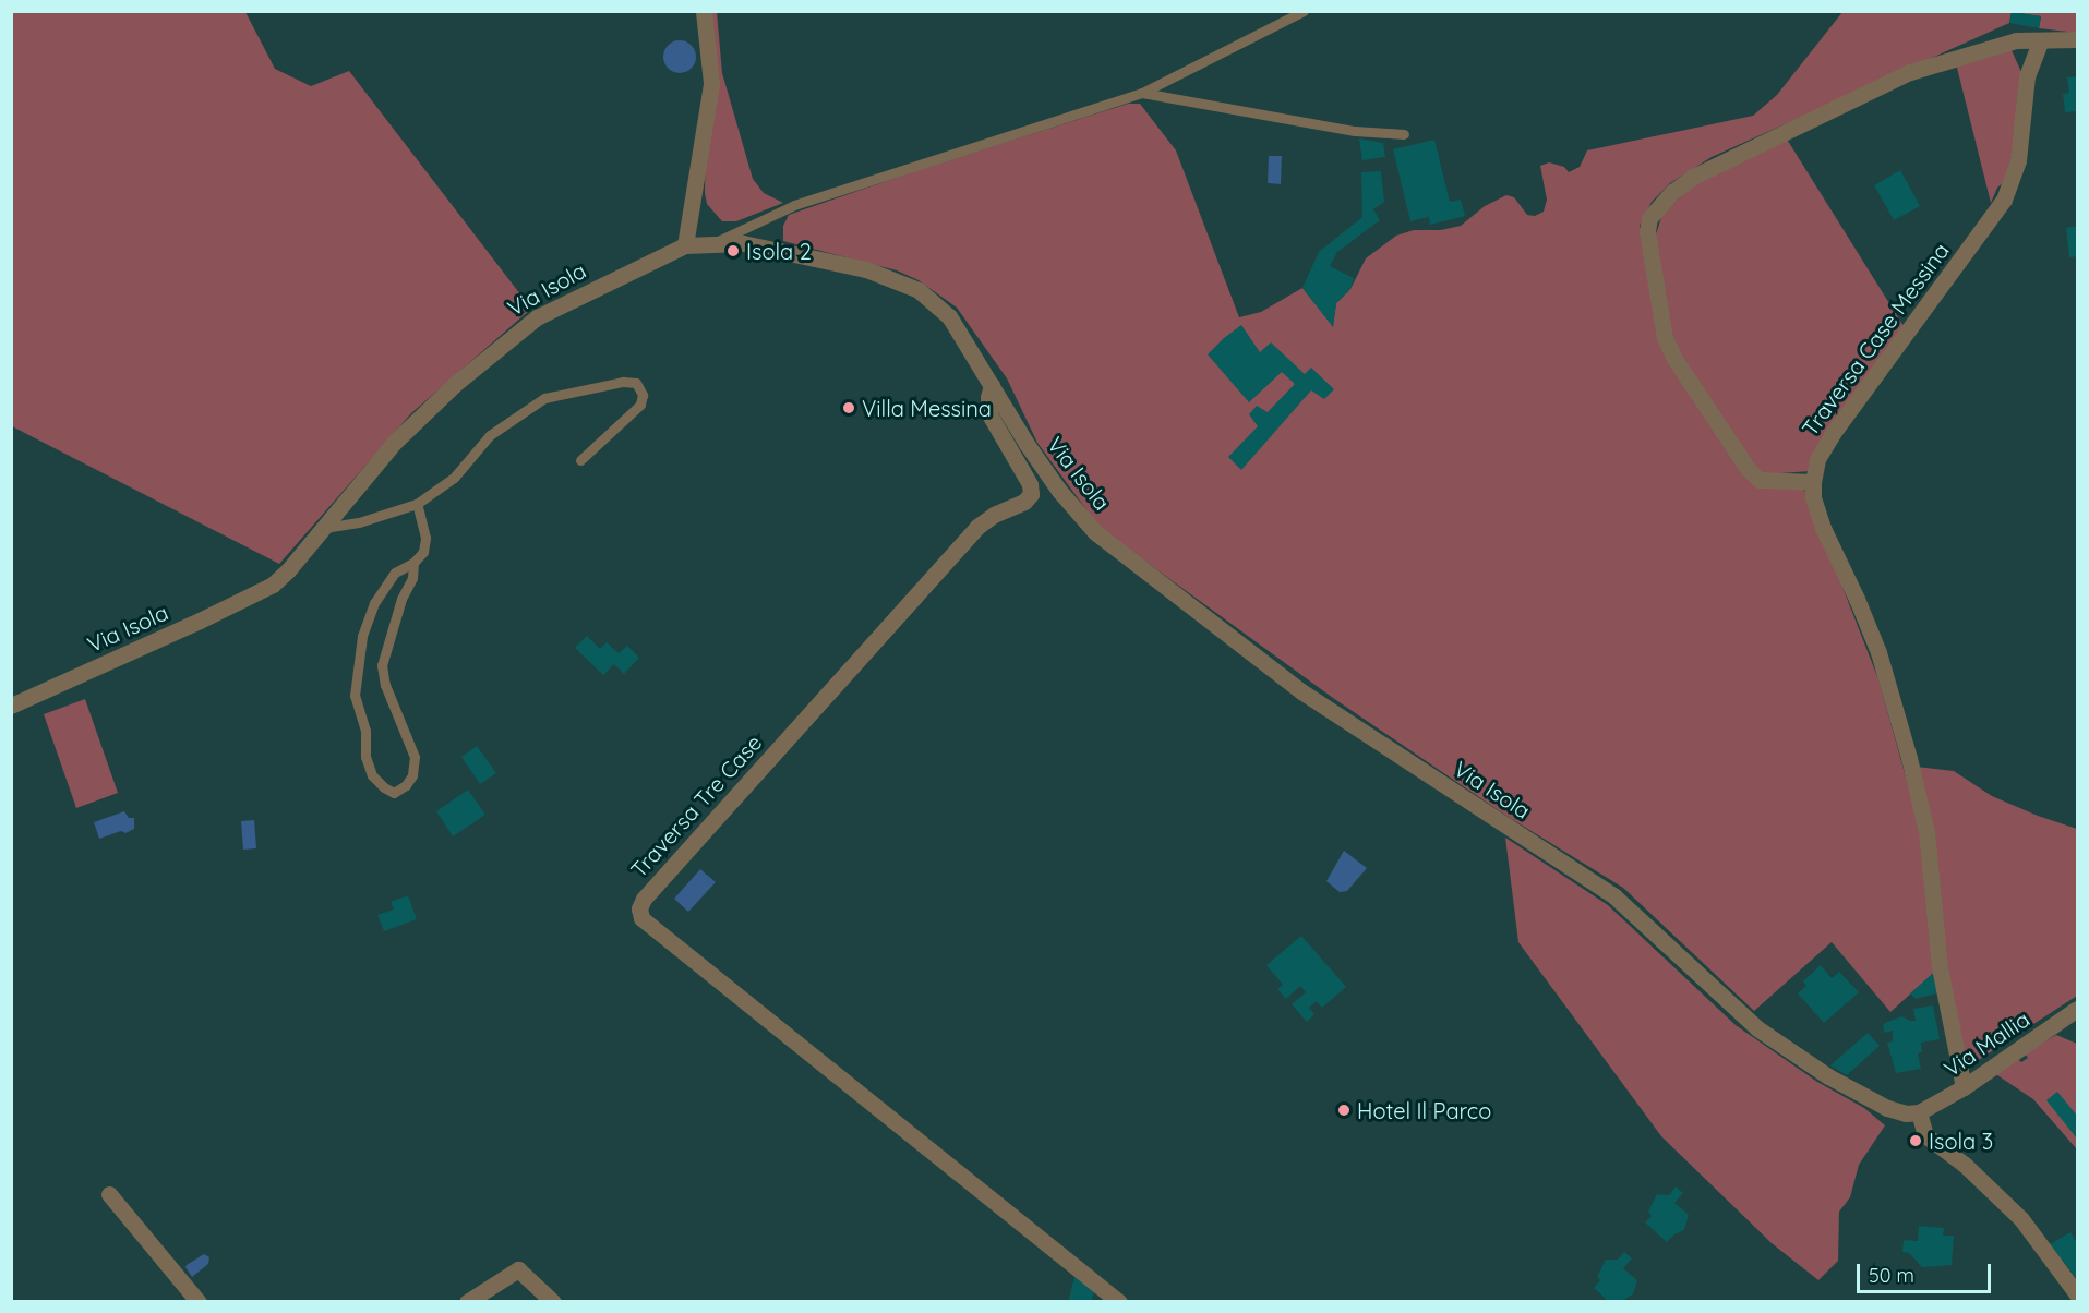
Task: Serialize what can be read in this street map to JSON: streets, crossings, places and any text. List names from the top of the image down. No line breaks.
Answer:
{"streets":{"street":["Via Isola","Traversa Case Messina","Traversa Tre Case","Via Mallia"]},"crossings":[["Via Isola","Traversa Tre Case"],["Via Isola","Via Mallia"],["Traversa Case Messina","Via Mallia"]],"places":["Isola 2","Villa Messina","Hotel Il Parco","Isola 3"],"scale_bar":"50 m"}
